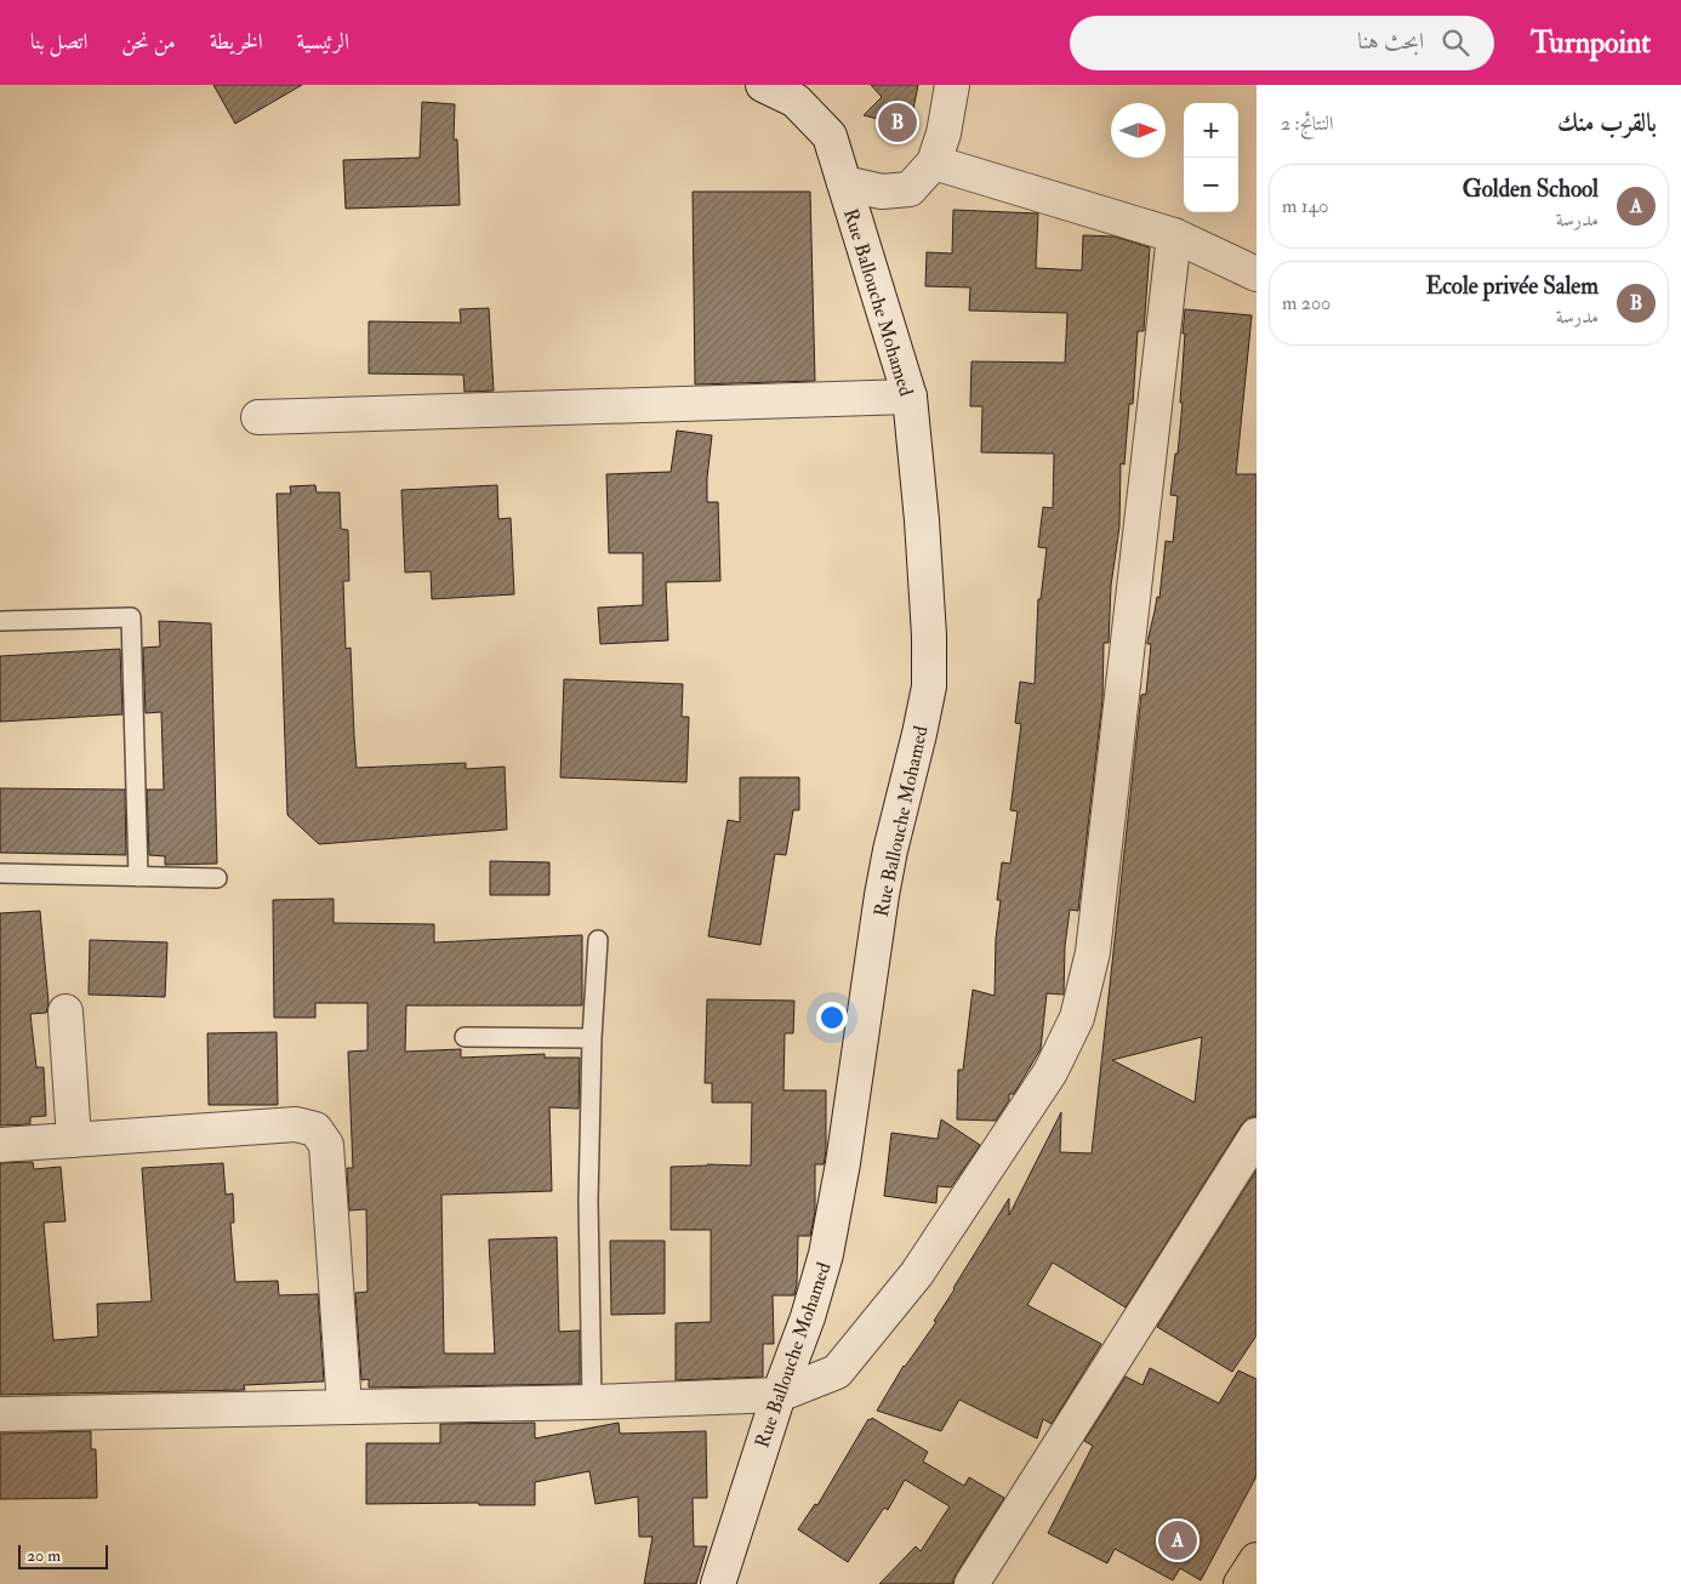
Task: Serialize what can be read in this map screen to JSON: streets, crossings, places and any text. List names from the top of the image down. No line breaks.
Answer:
{"streets":{"street":["Rue Ballouche Mohamed"]},"scale_bar":"20 m","north":"right","page":{"header":"Turnpoint","search":"ابحث هنا","nav":["الرئيسية","الخريطة","من نحن","اتصل بنا"],"heading":["بالقرب منك","النتائج: 2"],"pins":["B","A"],"map_buttons":["+","−"],"list":[{"mark":"A","name":"Golden School","note":"مدرسة","value":"140 m"},{"mark":"B","name":"Ecole privée Salem","note":"مدرسة","value":"200 m"}],"scale":"20 m"}}
